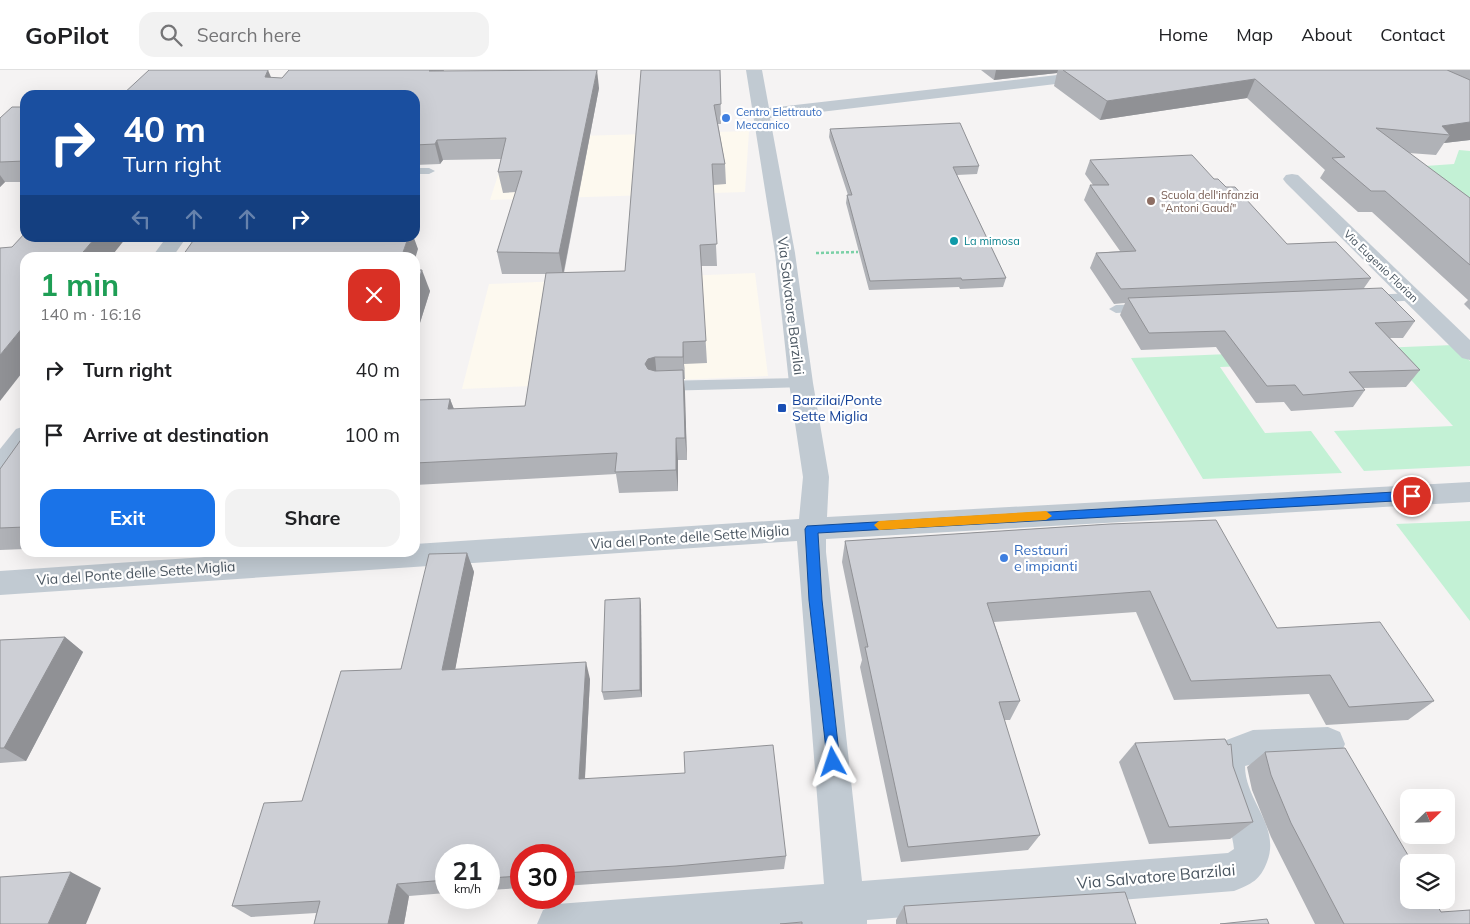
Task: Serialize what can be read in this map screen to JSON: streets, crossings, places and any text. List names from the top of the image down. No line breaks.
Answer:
{"streets":{"street":["Via Eugenio Florian","Via Salvatore Barzilai","Via del Ponte delle Sette Miglia"]},"crossings":[["Via Salvatore Barzilai","Via del Ponte delle Sette Miglia"]],"places":{"other":["Centro Elettrauto Meccanico","Scuola dell'infanzia \"Antoni Gaudí\"","La mimosa","Restauri e impianti"],"transit":["Barzilai/Ponte Sette Miglia"]},"north":"top right","page":{"header":"GoPilot","search":"Search here","nav":["Home","Map","About","Contact"],"turn":["40 m","Turn right"],"heading":["1 min","140 m · 16:16"],"list":[{"name":"Turn right","value":"40 m"},{"name":"Arrive at destination","value":"100 m"}],"buttons":["Exit","Share"],"speed":"21 km/h","limit":"30"}}
